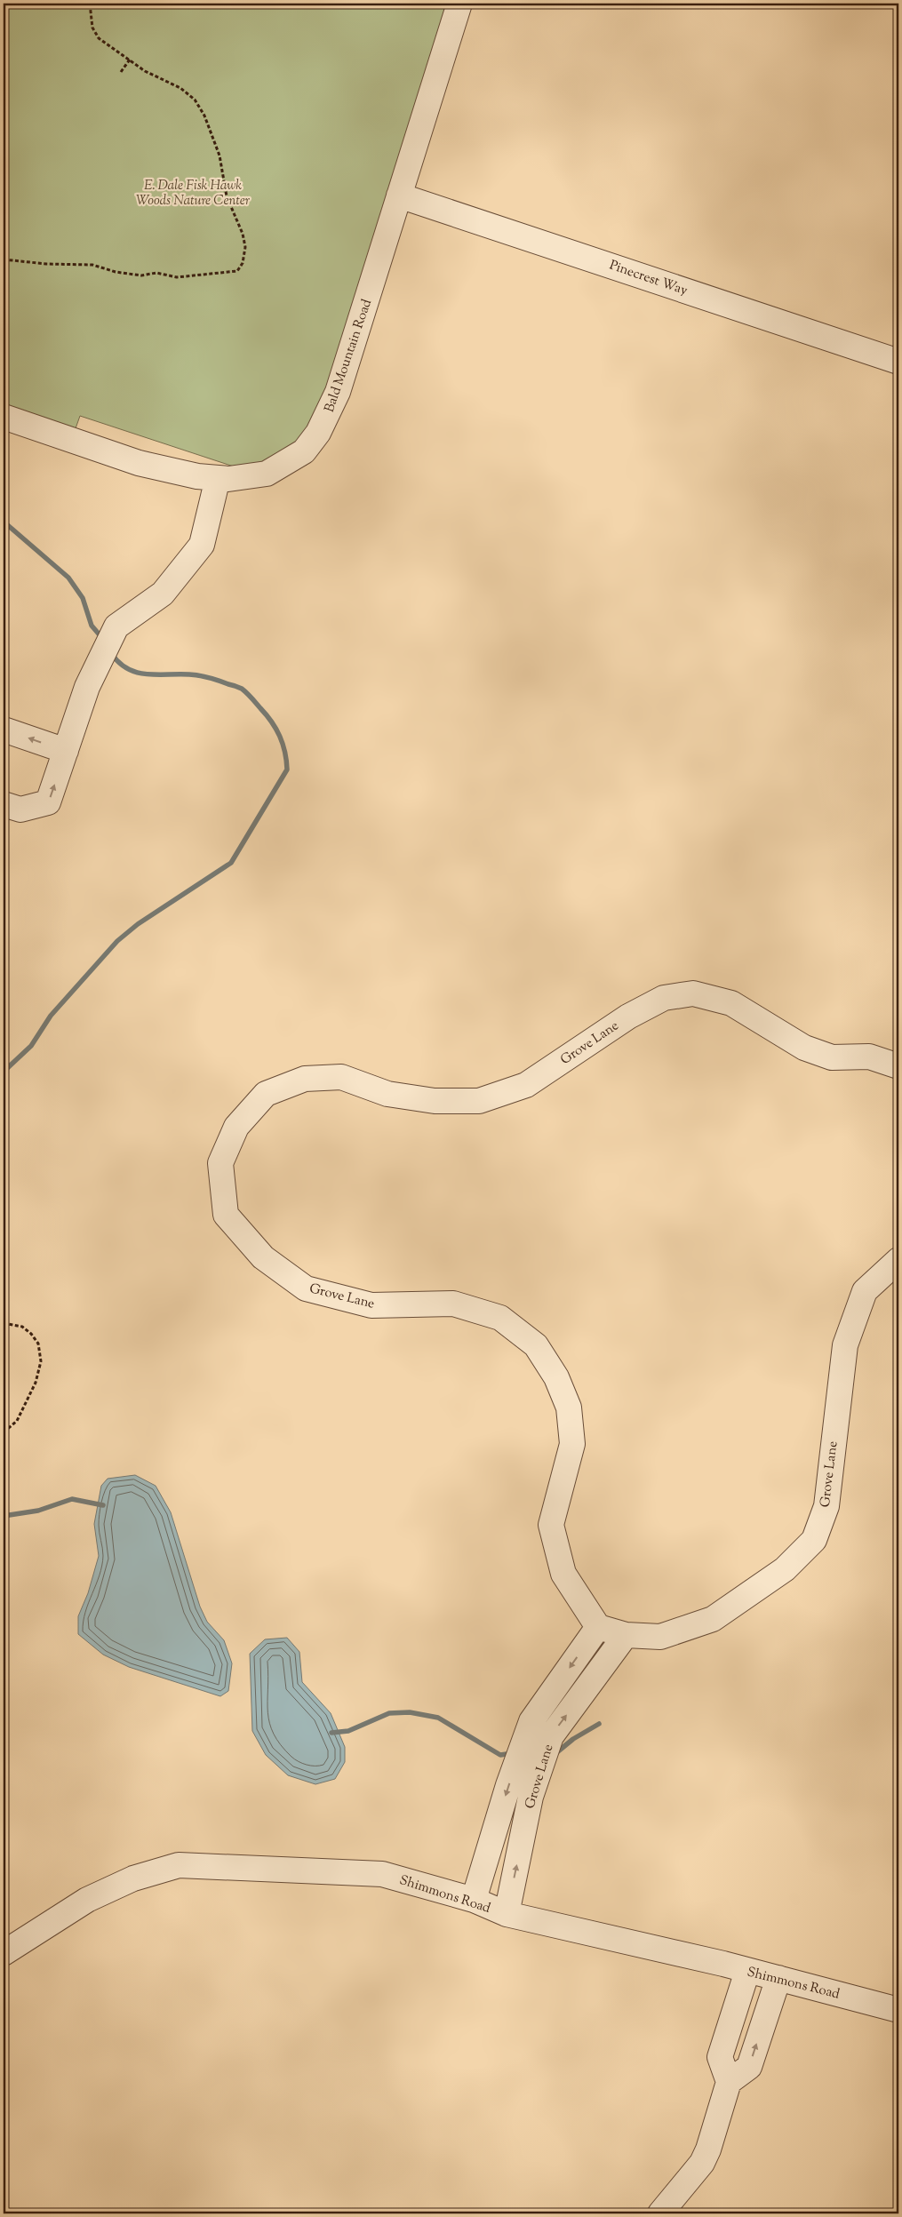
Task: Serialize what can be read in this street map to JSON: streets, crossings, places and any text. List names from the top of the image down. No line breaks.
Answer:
{"streets":{"street":["Pinecrest Way","Bald Mountain Road","Grove Lane","Shimmons Road"]},"crossings":[["Pinecrest Way","Bald Mountain Road"],["Grove Lane","Shimmons Road"]],"parks":["E. Dale Fisk Hawk Woods Nature Center"]}
